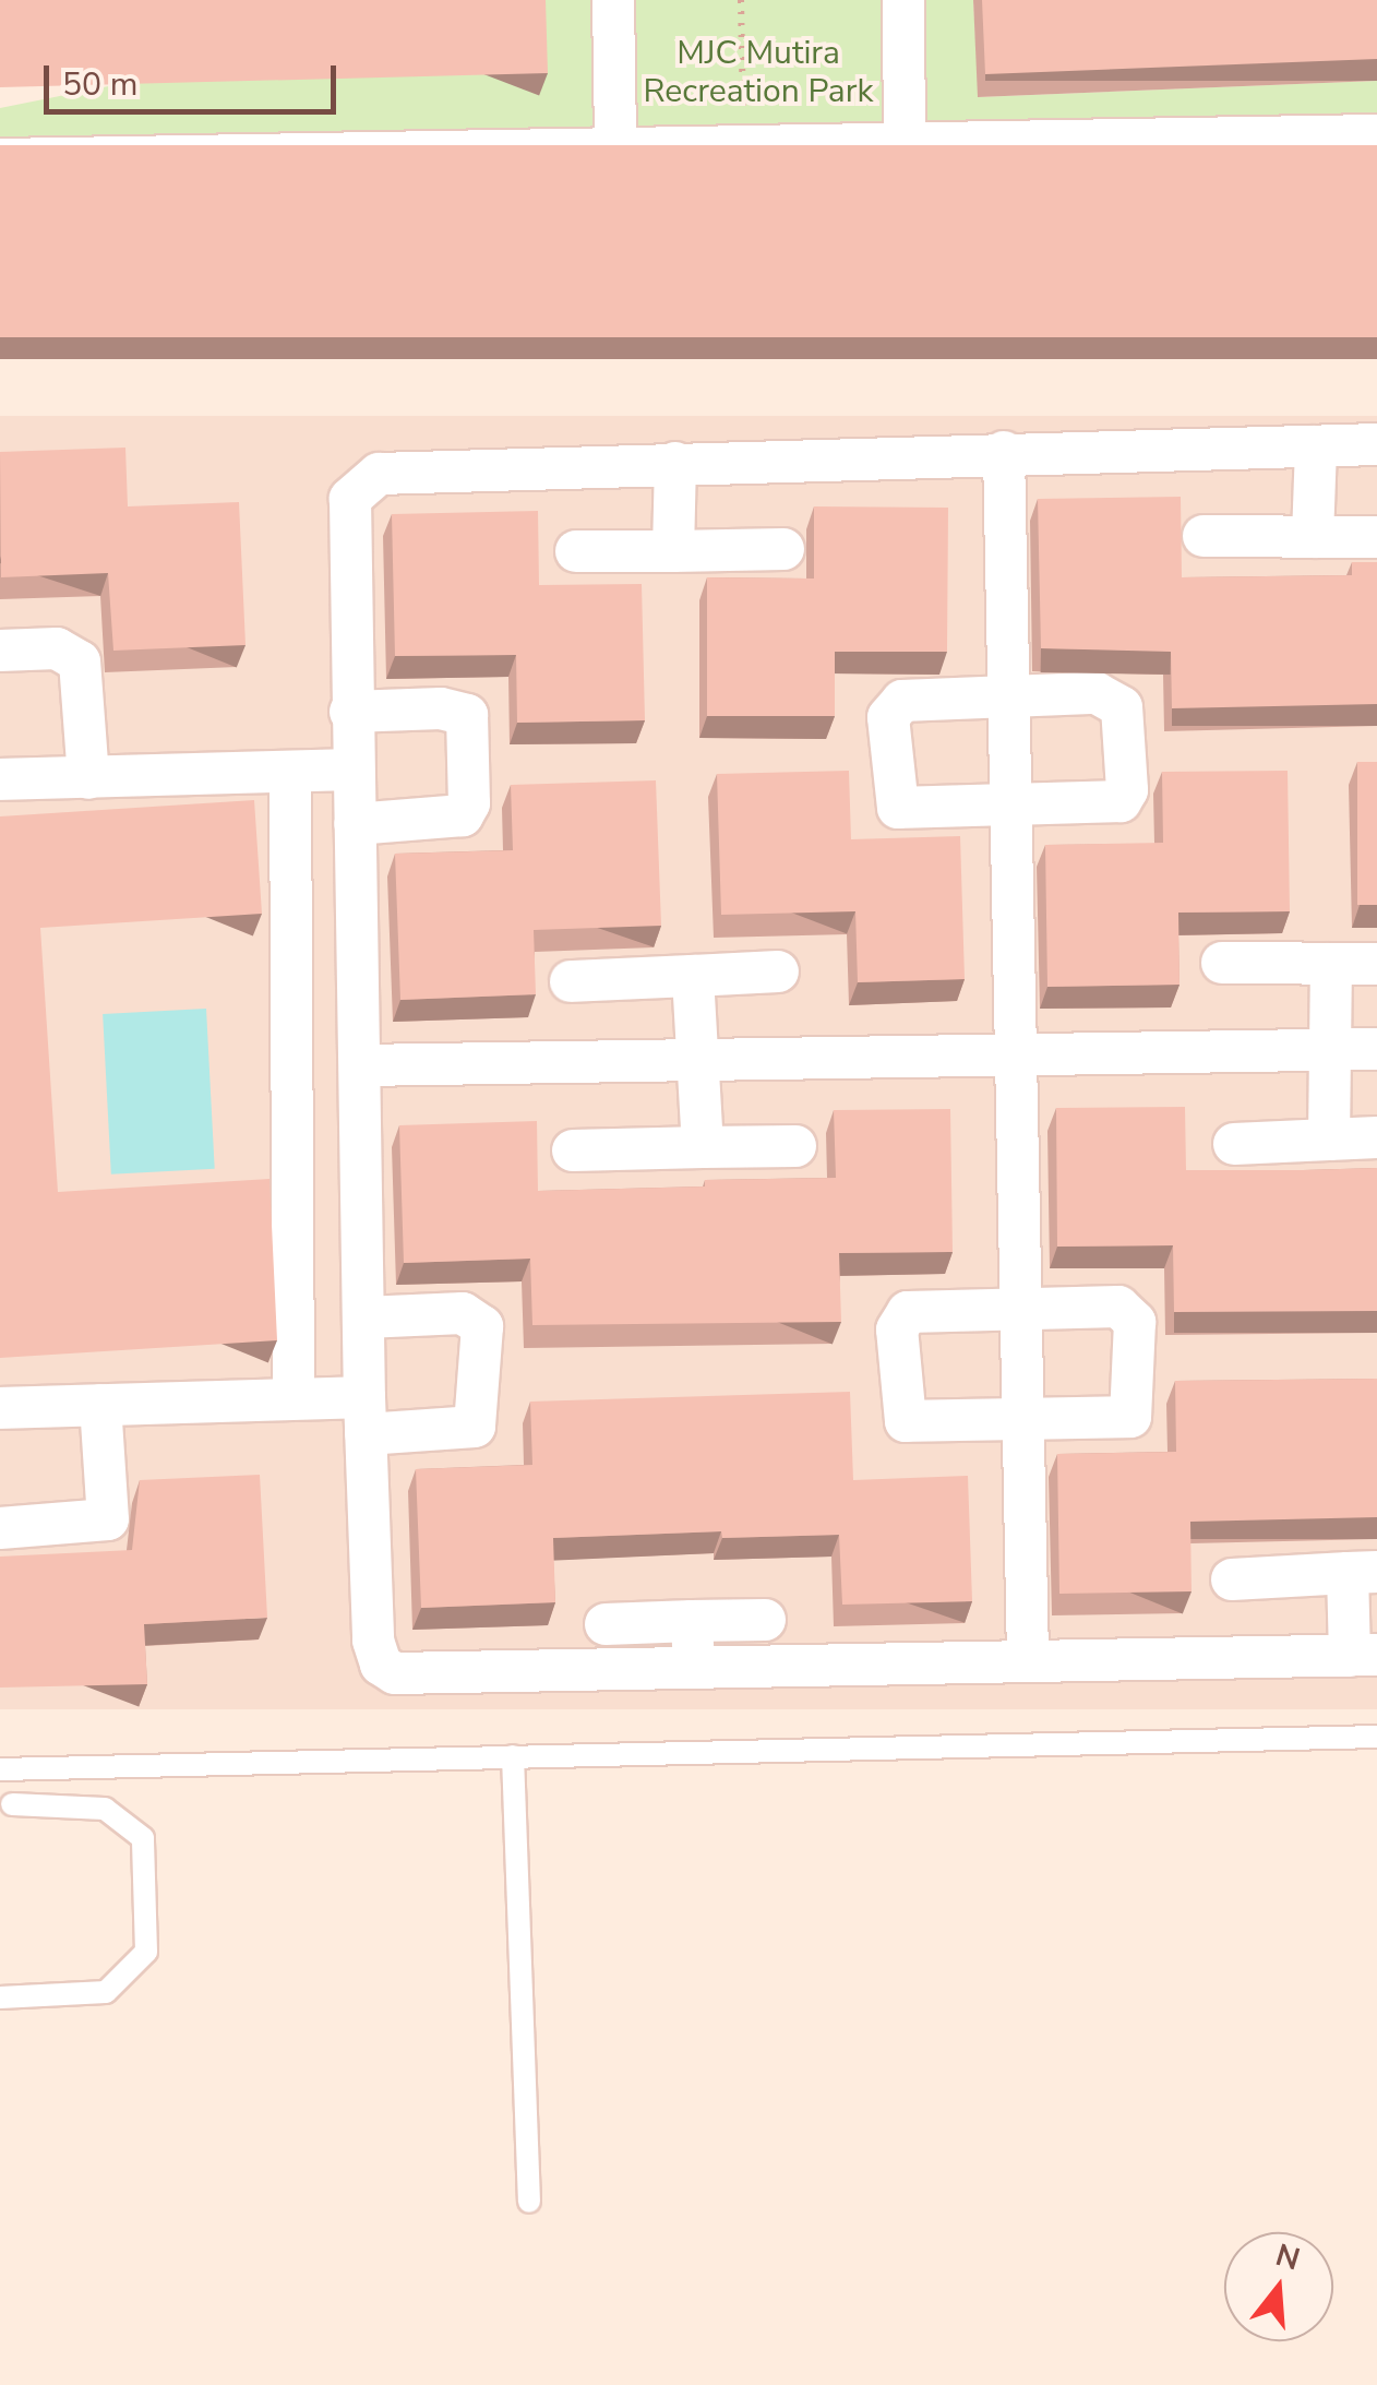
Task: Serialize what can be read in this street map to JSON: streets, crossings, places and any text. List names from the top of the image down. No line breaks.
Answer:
{"parks":["MJC Mutira Recreation Park"],"scale_bar":"50 m","north":"top"}
